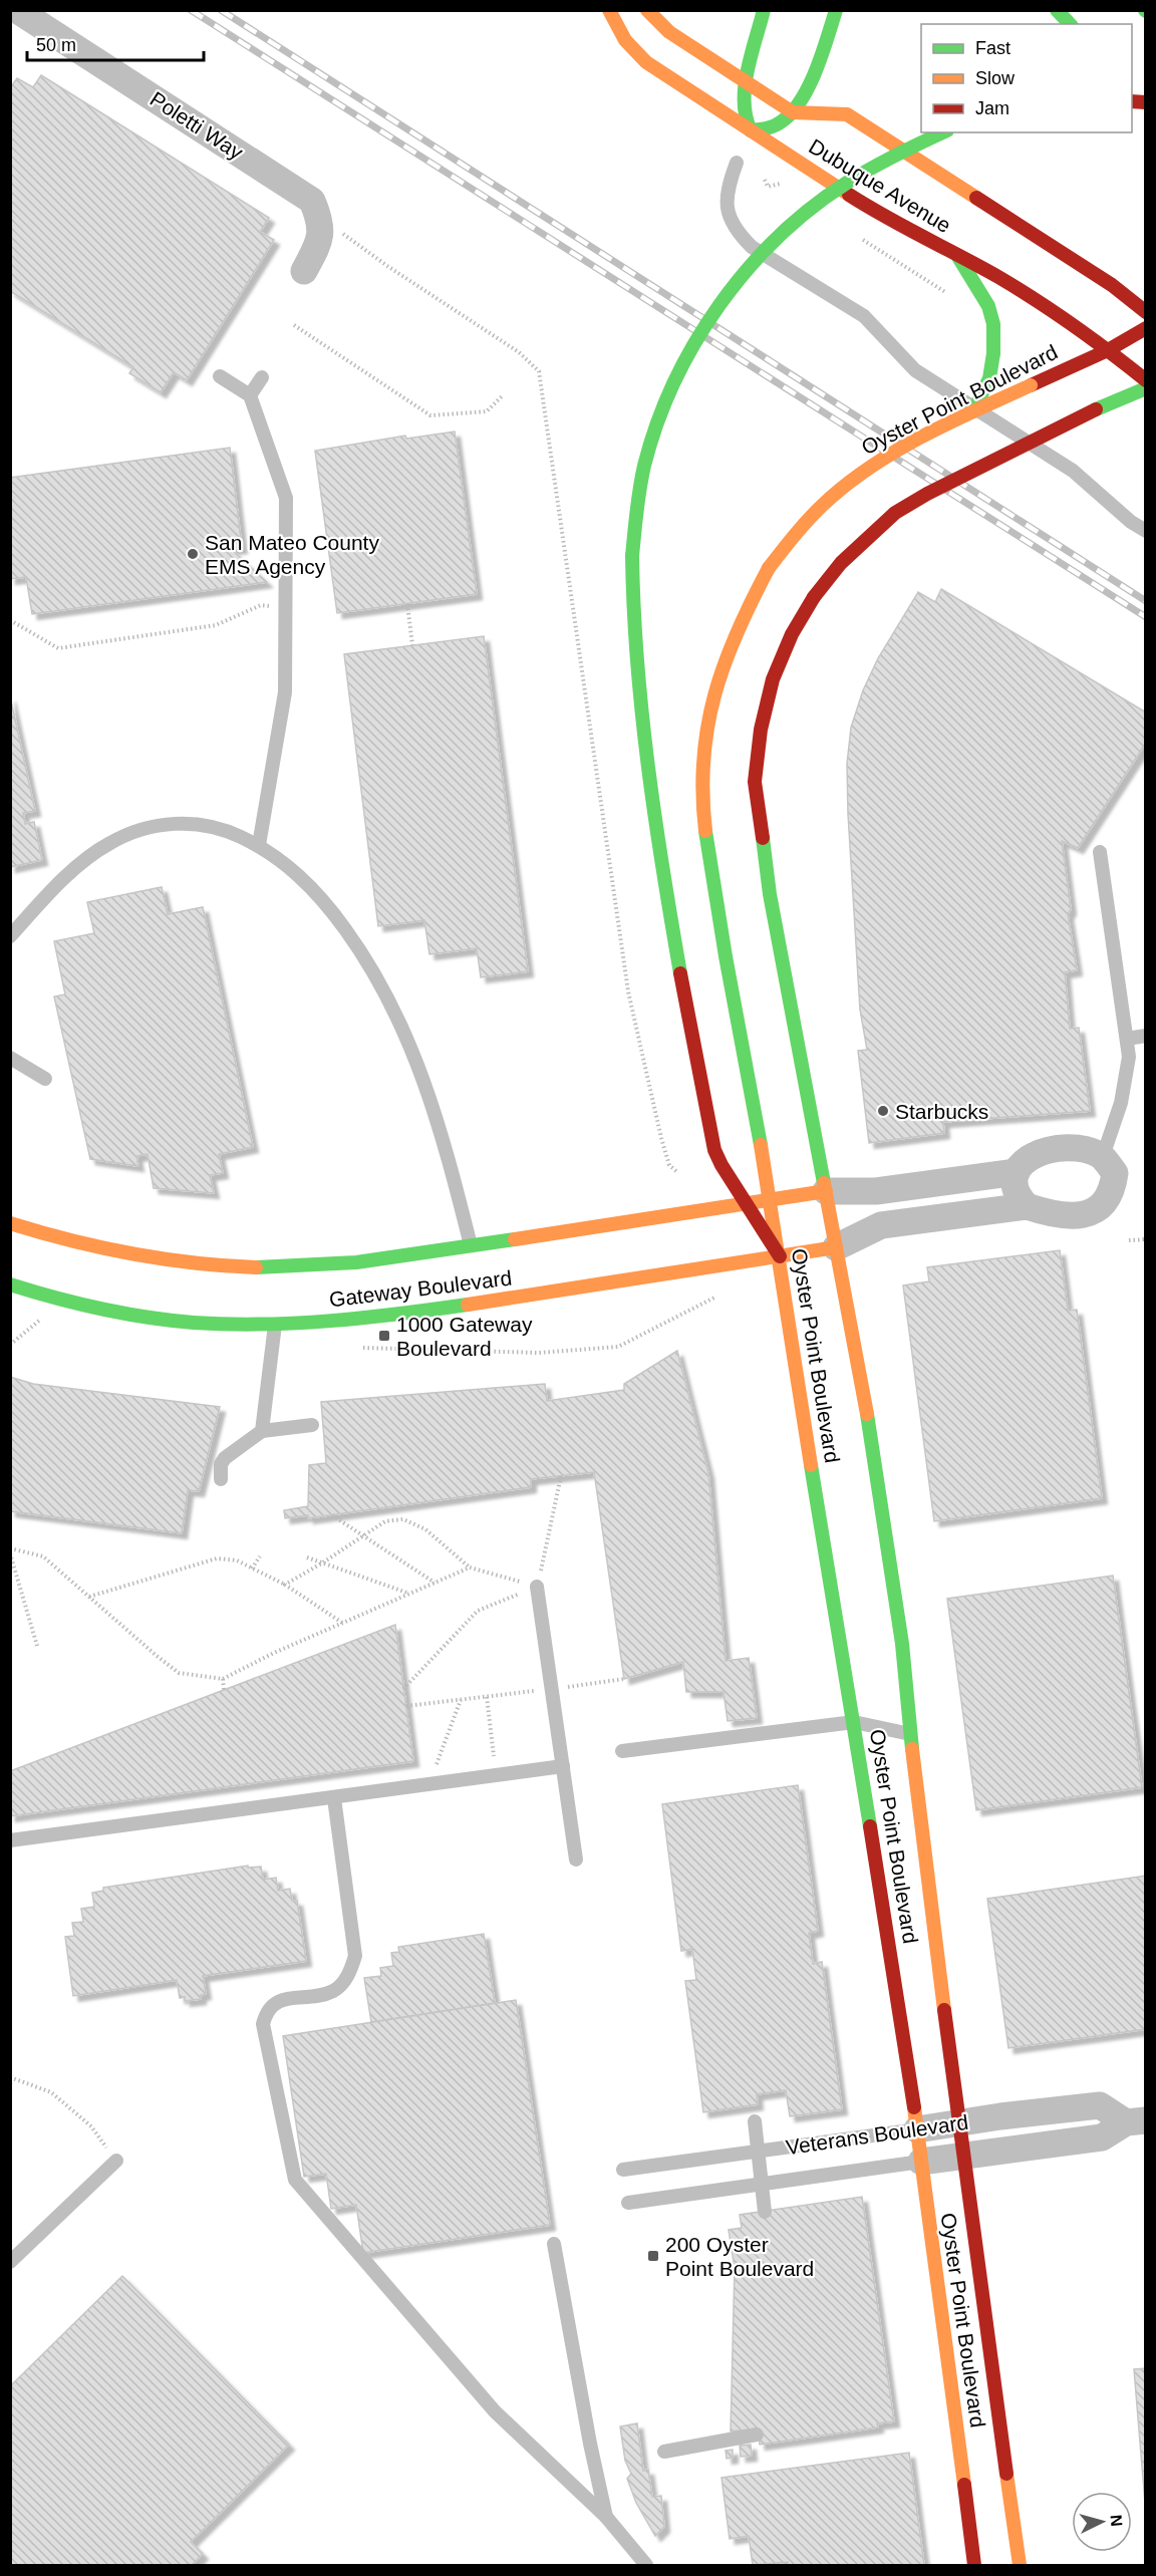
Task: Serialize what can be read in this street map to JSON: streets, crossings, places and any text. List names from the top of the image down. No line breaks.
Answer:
{"streets":{"main road":["Dubuque Avenue","Oyster Point Boulevard","Gateway Boulevard"],"street":["Poletti Way","Veterans Boulevard"]},"crossings":[["Dubuque Avenue","Oyster Point Boulevard"],["Oyster Point Boulevard","Gateway Boulevard"],["Oyster Point Boulevard","Veterans Boulevard"]],"places":{"other":["San Mateo County EMS Agency","Starbucks"],"transit":["1000 Gateway Boulevard","200 Oyster Point Boulevard"]},"legend":["Fast","Slow","Jam"],"scale_bar":"50 m","north":"right"}
